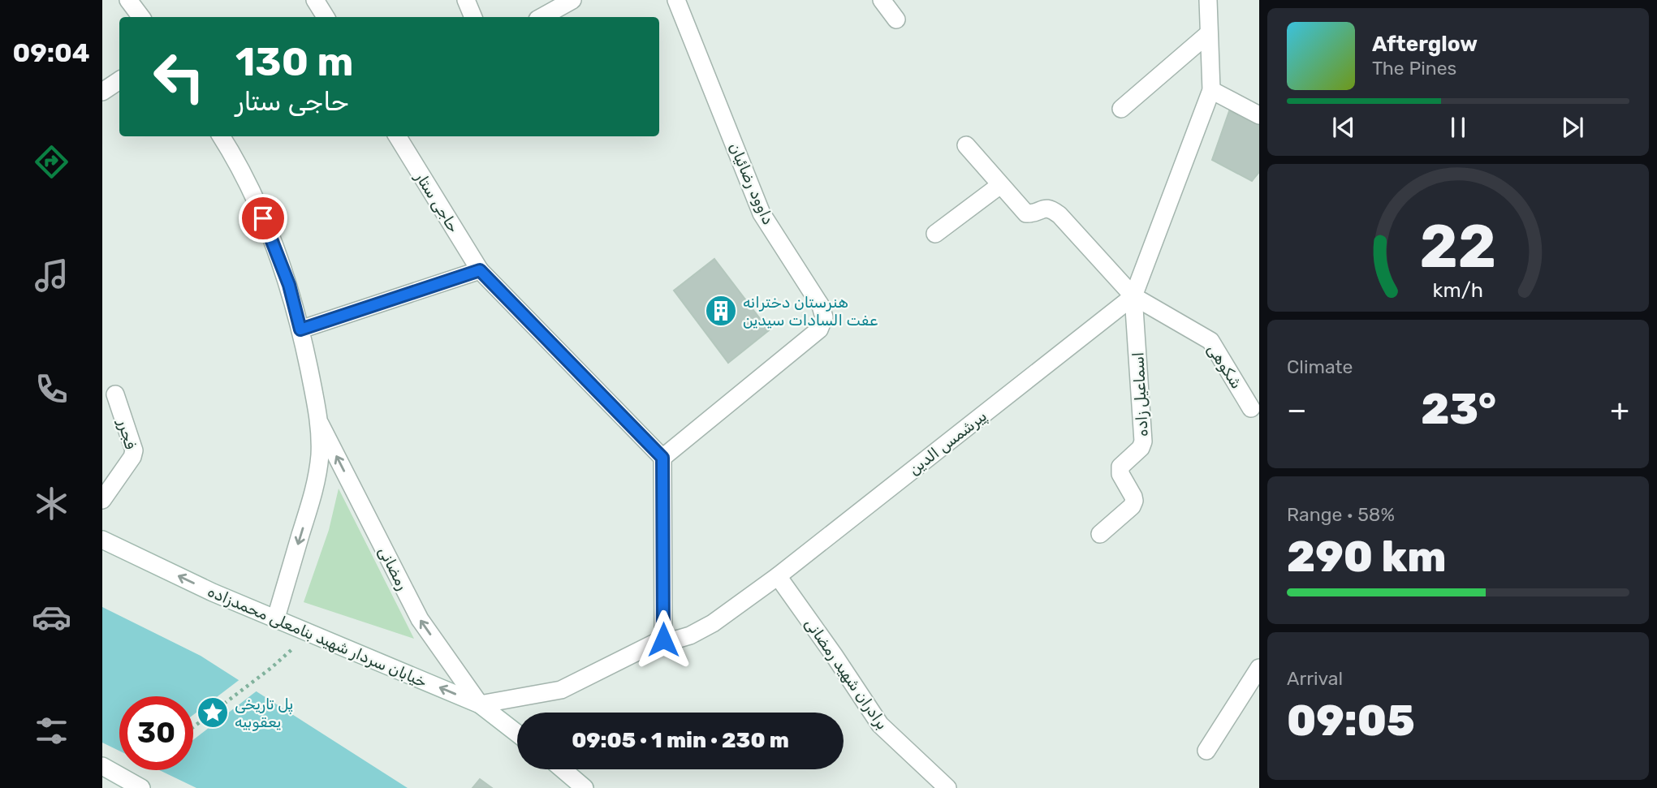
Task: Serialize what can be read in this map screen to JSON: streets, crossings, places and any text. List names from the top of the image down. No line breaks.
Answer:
{"streets":{"street":["داوود رضائیان","حاجی ستار","شکوهی","اسماعیل زاده","فجرر","پیرشمس الدین","رمضانی","خیابان سردار شهید بنامعلی محمدزاده","برادران شهید رمضانی"]},"crossings":[["داوود رضائیان","حاجی ستار"],["شکوهی","اسماعیل زاده"],["شکوهی","پیرشمس الدین"],["اسماعیل زاده","پیرشمس الدین"],["پیرشمس الدین","رمضانی"],["پیرشمس الدین","خیابان سردار شهید بنامعلی محمدزاده"],["پیرشمس الدین","برادران شهید رمضانی"],["رمضانی","خیابان سردار شهید بنامعلی محمدزاده"]],"one_way":["خیابان سردار شهید بنامعلی محمدزاده"],"places":{"building":["هنرستان دخترانه عفت السادات سیدین"],"place":["پل تاریخی یعقوبیه"]},"page":{"tabs":"09:04","turn":["130 m","حاجی ستار"],"song":["Afterglow","The Pines"],"tile":["Climate",["Range · 58%","290 km"],["Arrival","09:05"]],"heat":["−","23°","+"],"limit":"30","trip":"09:05 · 1 min · 230 m","gauge":["22","km/h"]}}
